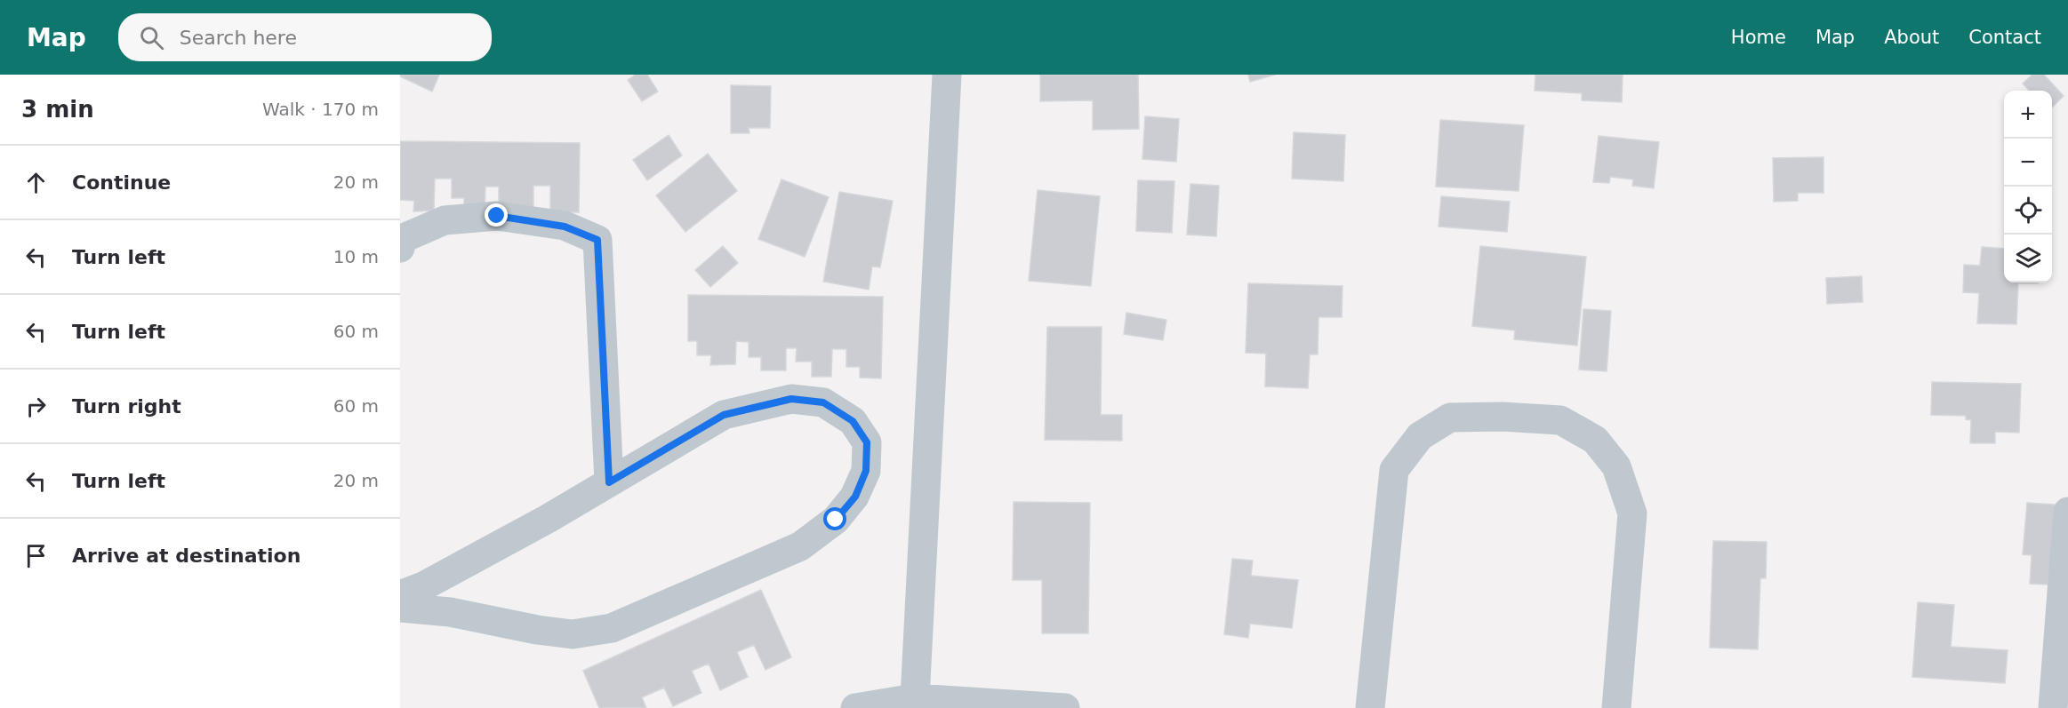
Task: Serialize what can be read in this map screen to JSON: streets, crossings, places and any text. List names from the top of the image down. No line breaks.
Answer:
{"page":{"header":"Map","search":"Search here","nav":["Home","Map","About","Contact"],"heading":["3 min","Walk · 170 m"],"map_buttons":["+","−"],"list":[["Continue","20 m"],["Turn left","10 m"],["Turn left","60 m"],["Turn right","60 m"],["Turn left","20 m"],"Arrive at destination"]}}
